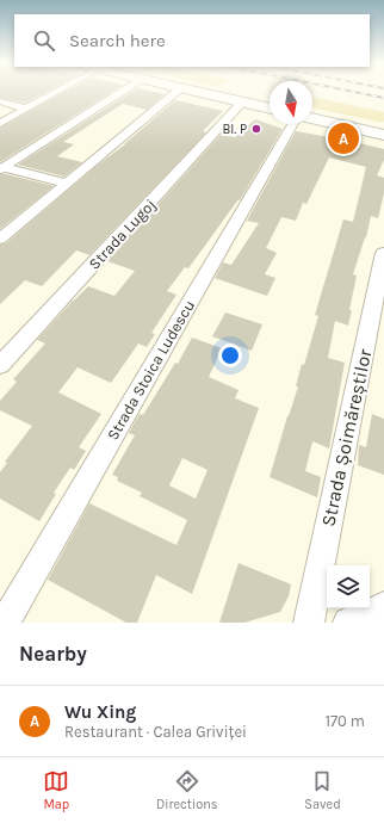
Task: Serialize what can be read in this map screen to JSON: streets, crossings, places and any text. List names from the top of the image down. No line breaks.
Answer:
{"streets":{"street":["Strada Lugoj","Strada Stoica Ludescu","Strada Șoimăreștilor"]},"places":["Bl. P"],"north":"bottom","page":{"search":"Search here","pins":"A","heading":"Nearby","list":[{"mark":"A","name":"Wu Xing","note":"Restaurant · Calea Griviței","value":"170 m"}],"nav":["Map","Directions","Saved"]}}
